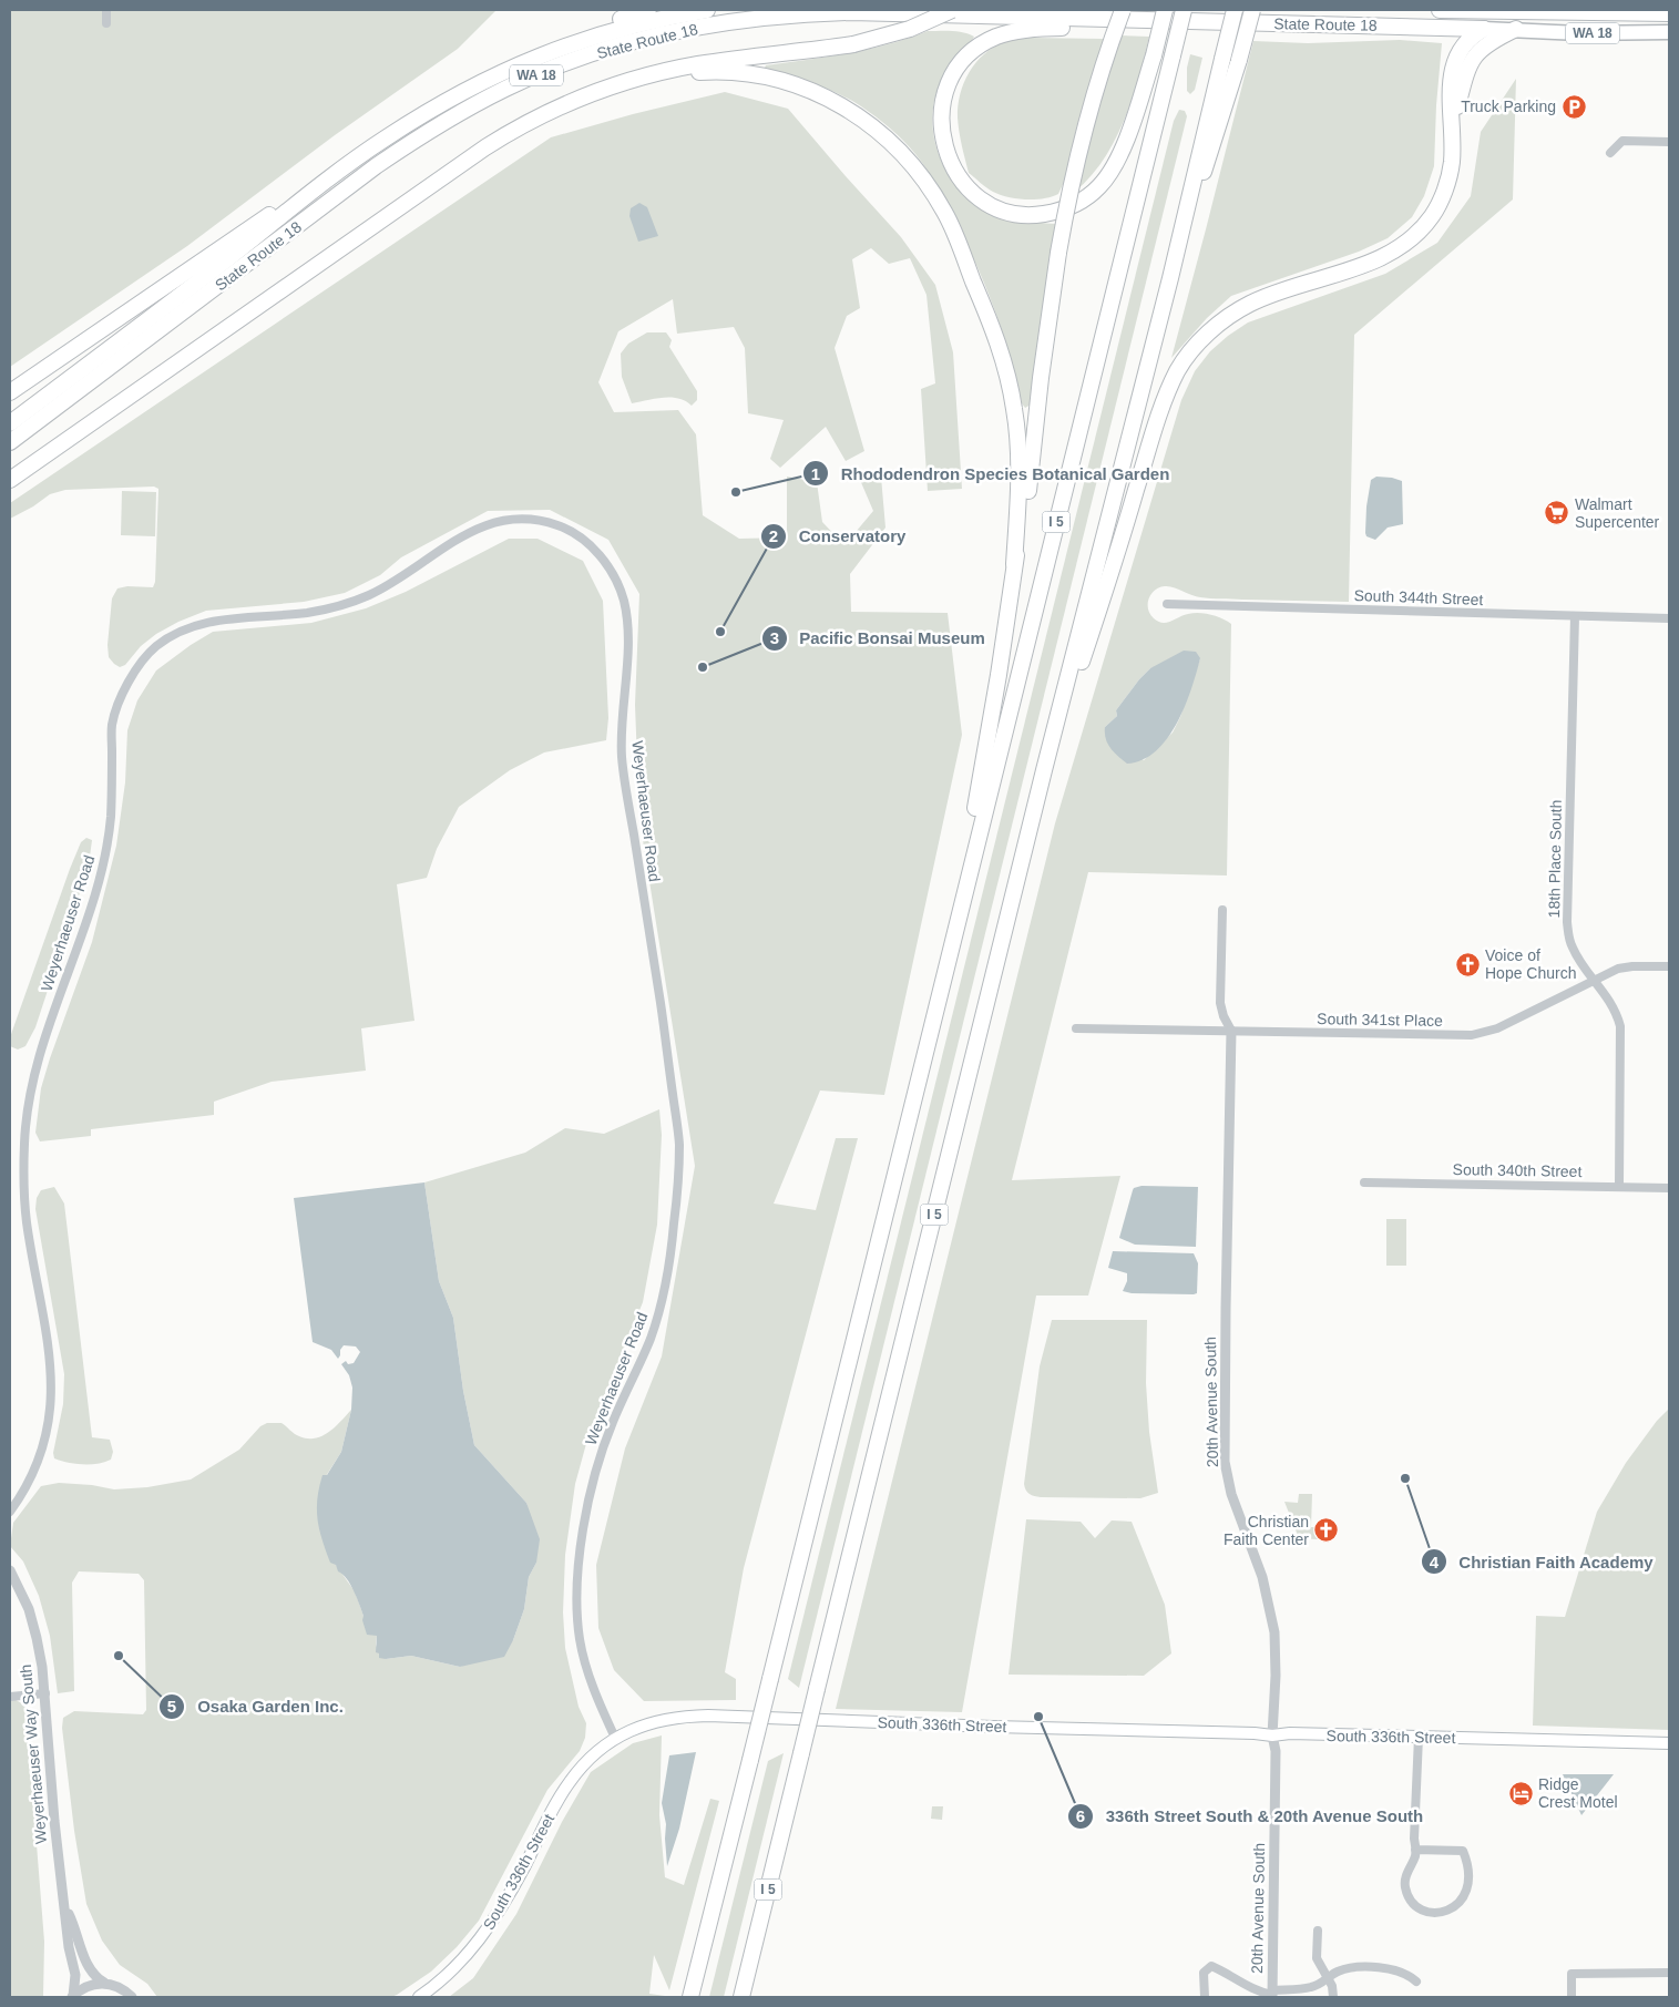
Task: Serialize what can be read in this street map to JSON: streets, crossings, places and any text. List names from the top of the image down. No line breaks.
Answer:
{"streets":{"highway":["State Route 18","WA 18","I 5"],"main road":["South 336th Street"],"street":["South 344th Street","Weyerhaeuser Road","18th Place South","South 341st Place","South 340th Street","20th Avenue South","Weyerhaeuser Way South"]},"crossings":[["South 344th Street","18th Place South"],["Weyerhaeuser Road","South 336th Street"],["18th Place South","South 341st Place"],["18th Place South","South 340th Street"],["South 341st Place","20th Avenue South"],["20th Avenue South","South 336th Street"]],"places":{"parking":["Truck Parking"],"other":["Rhododendron Species Botanical Garden","Conservatory","Pacific Bonsai Museum","Christian Faith Academy","Osaka Garden Inc.","336th Street South & 20th Avenue South"],"supermarket":["Walmart Supercenter"],"church":["Voice of Hope Church","Christian Faith Center"],"hotel":["Ridge Crest Motel"]}}
